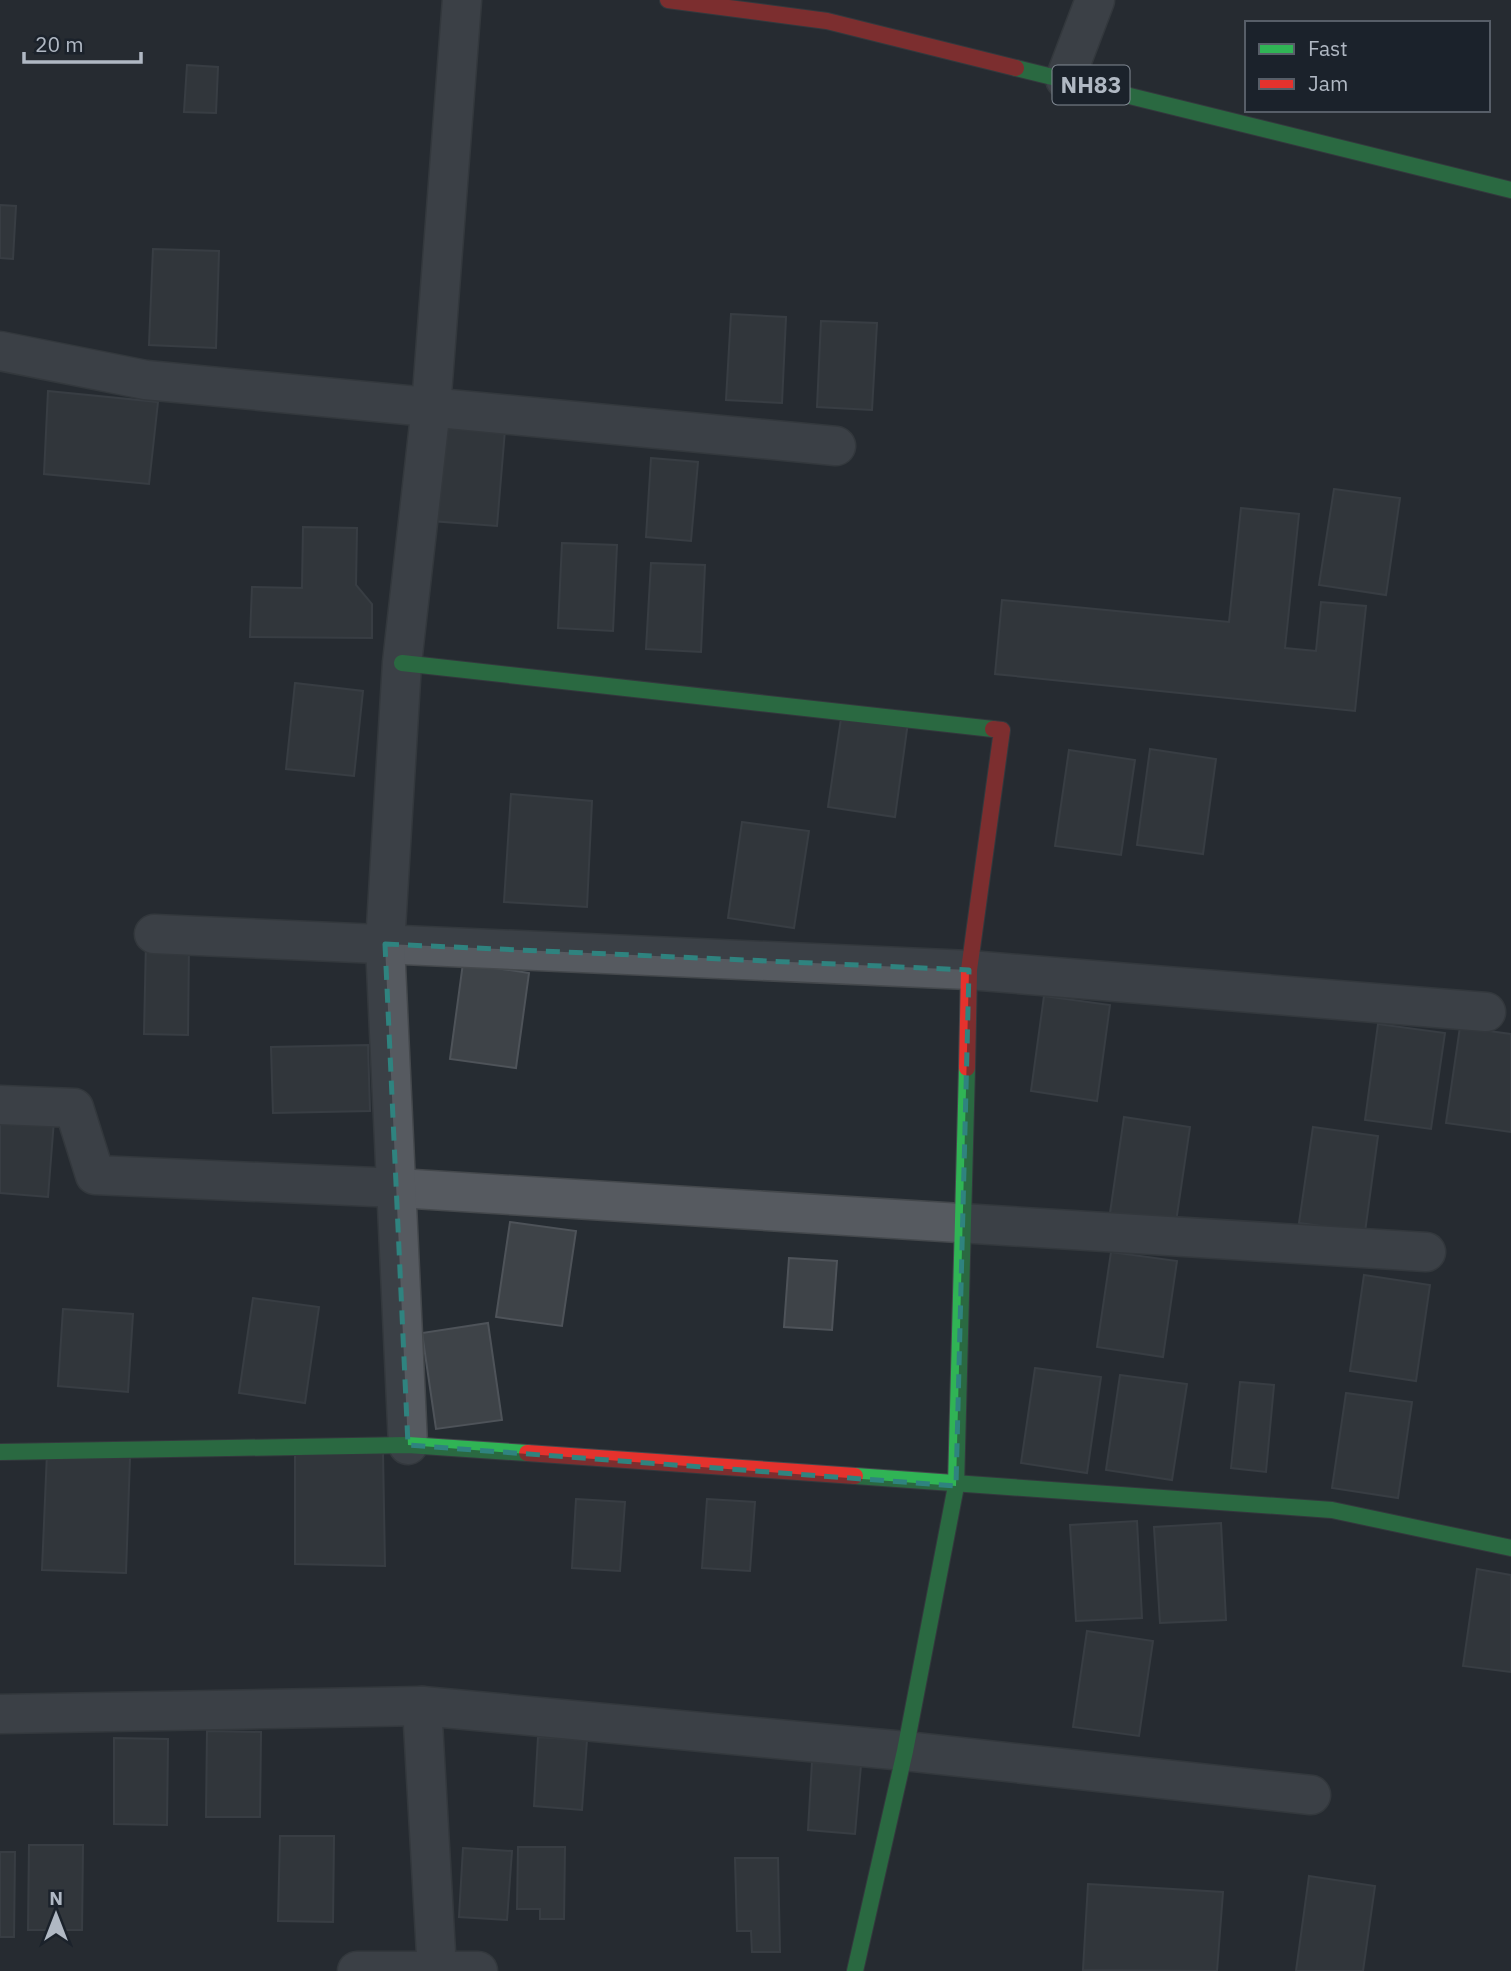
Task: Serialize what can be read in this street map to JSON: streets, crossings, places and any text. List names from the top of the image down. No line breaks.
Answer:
{"streets":{"main road":["NH83"]},"legend":["Fast","Jam"],"scale_bar":"20 m","north":"top"}
